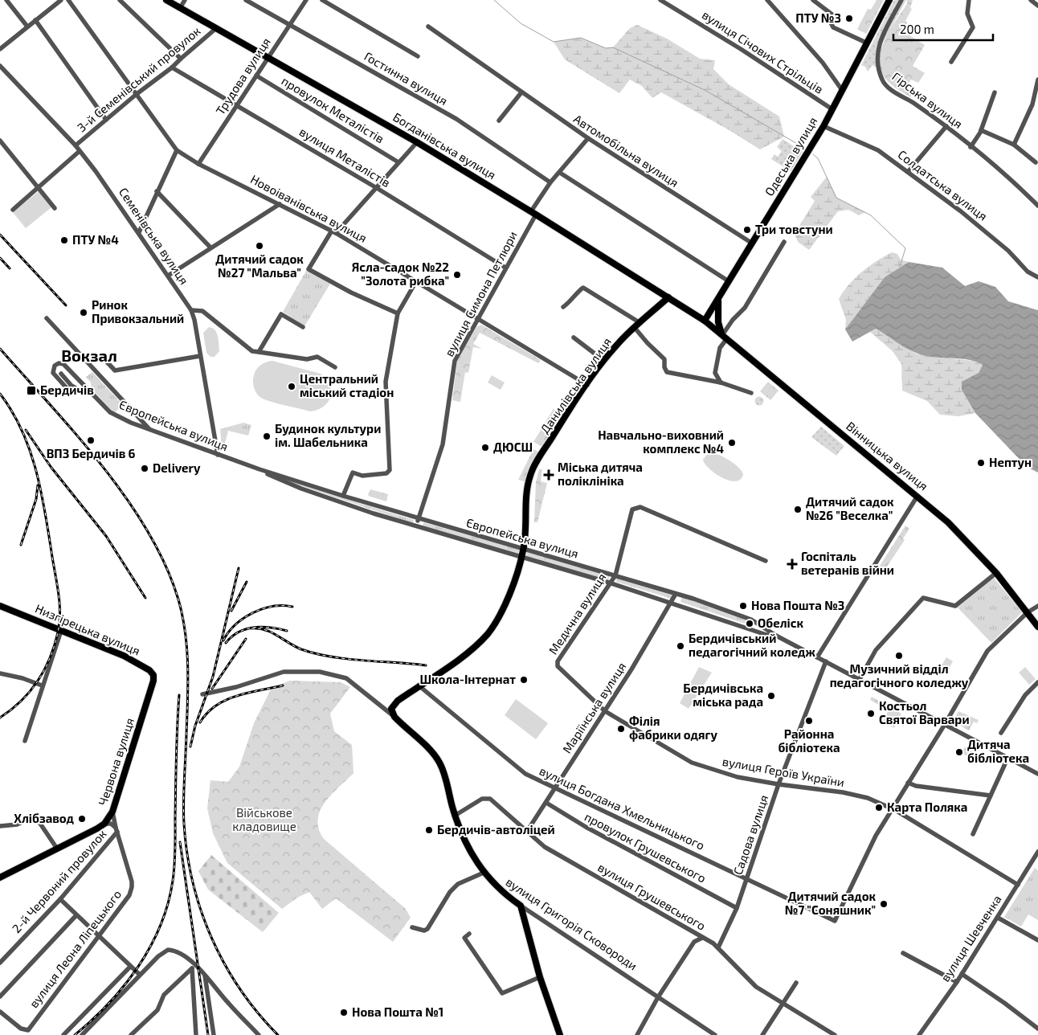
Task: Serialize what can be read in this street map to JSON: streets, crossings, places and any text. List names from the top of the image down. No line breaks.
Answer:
{"streets":{"main road":["Богданівська вулиця","Одеська вулиця","Данилівська вулиця","Вінницька вулиця","Низгірецька вулиця","Червона вулиця","вулиця Григорія Сковороди"],"street":["вулиця Січових Стрільців","Трудова вулиця","Гостинна вулиця","3-й Семенівський провулок","Гірська вулиця","провулок Металістів","Автомобільна вулиця","вулиця Металістів","Солдатська вулиця","Новоіванівська вулиця","Семенівська вулиця","вулиця Симона Петлюри","Європейська вулиця","Медична вулиця","Маріїнська вулиця","вулиця Героїв України","вулиця Богдана Хмельницького","Садова вулиця","провулок Грушевського","2-й Червоний провулок","вулиця Грушевського","вулиця Шевченка","вулиця Леона Ліпецького"]},"crossings":[["вулиця Січових Стрільців","Одеська вулиця"],["Трудова вулиця","Гостинна вулиця"],["Трудова вулиця","провулок Металістів"],["Трудова вулиця","Богданівська вулиця"],["Трудова вулиця","вулиця Металістів"],["Трудова вулиця","Новоіванівська вулиця"],["Гостинна вулиця","вулиця Симона Петлюри"],["3-й Семенівський провулок","Богданівська вулиця"],["3-й Семенівський провулок","вулиця Металістів"],["3-й Семенівський провулок","Новоіванівська вулиця"],["3-й Семенівський провулок","Семенівська вулиця"],["Богданівська вулиця","Одеська вулиця"],["Богданівська вулиця","вулиця Симона Петлюри"],["Богданівська вулиця","Данилівська вулиця"],["Богданівська вулиця","Вінницька вулиця"],["Автомобільна вулиця","Одеська вулиця"],["Автомобільна вулиця","вулиця Симона Петлюри"],["Одеська вулиця","Солдатська вулиця"],["Одеська вулиця","Вінницька вулиця"],["вулиця Металістів","вулиця Симона Петлюри"],["Новоіванівська вулиця","вулиця Симона Петлюри"],["Новоіванівська вулиця","Данилівська вулиця"],["Семенівська вулиця","Європейська вулиця"],["вулиця Симона Петлюри","Європейська вулиця"],["Данилівська вулиця","Європейська вулиця"],["Данилівська вулиця","вулиця Богдана Хмельницького"],["Європейська вулиця","Медична вулиця"],["Європейська вулиця","Маріїнська вулиця"],["Європейська вулиця","Садова вулиця"],["Медична вулиця","вулиця Героїв України"],["Низгірецька вулиця","Червона вулиця"],["Маріїнська вулиця","вулиця Героїв України"],["Маріїнська вулиця","вулиця Богдана Хмельницького"],["Маріїнська вулиця","провулок Грушевського"],["Маріїнська вулиця","вулиця Грушевського"],["Червона вулиця","вулиця Леона Ліпецького"],["вулиця Героїв України","вулиця Богдана Хмельницького"],["вулиця Героїв України","Садова вулиця"],["вулиця Героїв України","вулиця Шевченка"],["вулиця Богдана Хмельницького","Садова вулиця"],["Садова вулиця","провулок Грушевського"],["Садова вулиця","вулиця Грушевського"],["2-й Червоний провулок","вулиця Леона Ліпецького"],["вулиця Грушевського","вулиця Григорія Сковороди"]],"districts":["Вокзал"],"parks":["Військове кладовище"],"places":{"other":["ПТУ №3","Три товстуни","ПТУ №4","Дитячий садок №27 \"Мальва\"","Ясла-садок №22 \"Золота рибка\"","Ринок Привокзальний","Центральний міський стадіон","Будинок культури ім. Шабельника","ВПЗ Бердичів 6","Навчально-виховний комплекс №4","ДЮСШ","Нептун","Delivery","Дитячий садок №26 \"Веселка\"","Нова Пошта №3","Обеліск","Бердичівський педагогічний коледж","Музичний відділ педагогічного коледжу","Школа-Інтернат","Бердичівська міська рада","Костьол Святої Варвари","Районна бібліотека","Філія фабрики одягу","Дитяча бібліотека","Карта Поляка","Хлібзавод","Бердичів-автоліцей","Дитячий садок №7 \"Соняшник\"","Нова Пошта №1"],"transit":["Бердичів"],"health":["Міська дитяча поліклініка","Госпіталь ветеранів війни"]},"scale_bar":"200 m"}
